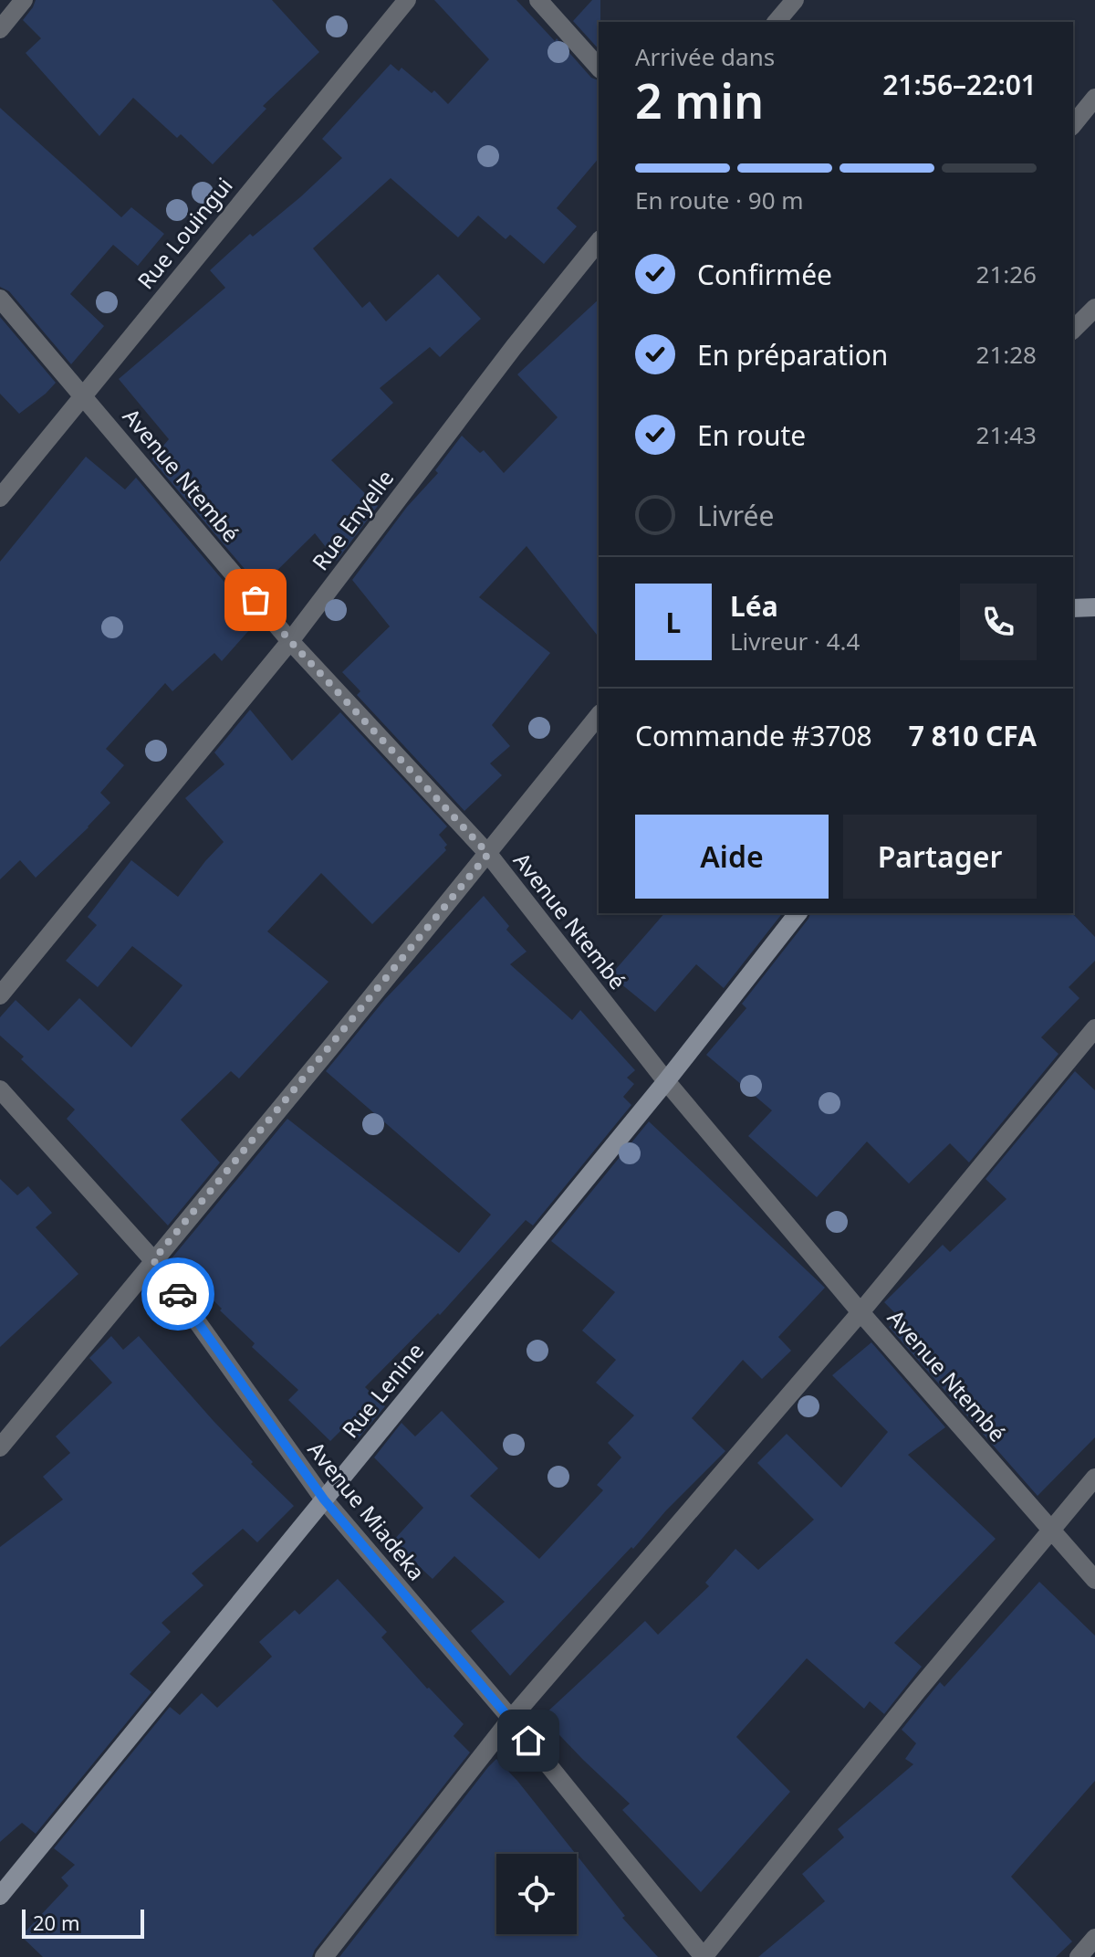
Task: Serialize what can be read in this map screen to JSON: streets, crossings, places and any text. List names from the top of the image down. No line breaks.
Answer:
{"streets":{"street":["Rue Louingui","Avenue Ntembé","Rue Enyelle","Rue Lenine","Avenue Miadeka"]},"crossings":[["Rue Louingui","Avenue Ntembé"],["Avenue Ntembé","Rue Enyelle"],["Avenue Ntembé","Rue Lenine"],["Rue Lenine","Avenue Miadeka"]],"scale_bar":"20 m","page":{"heading":["2 min","Arrivée dans","21:56–22:01"],"panel":["Léa","Livreur · 4.4","Commande #3708","7 810 CFA"],"bar":"En route · 90 m","list":[["Confirmée","21:26"],["En préparation","21:28"],["En route","21:43"],"Livrée"],"round":"L","buttons":["Aide","Partager"],"scale":"20 m"}}
